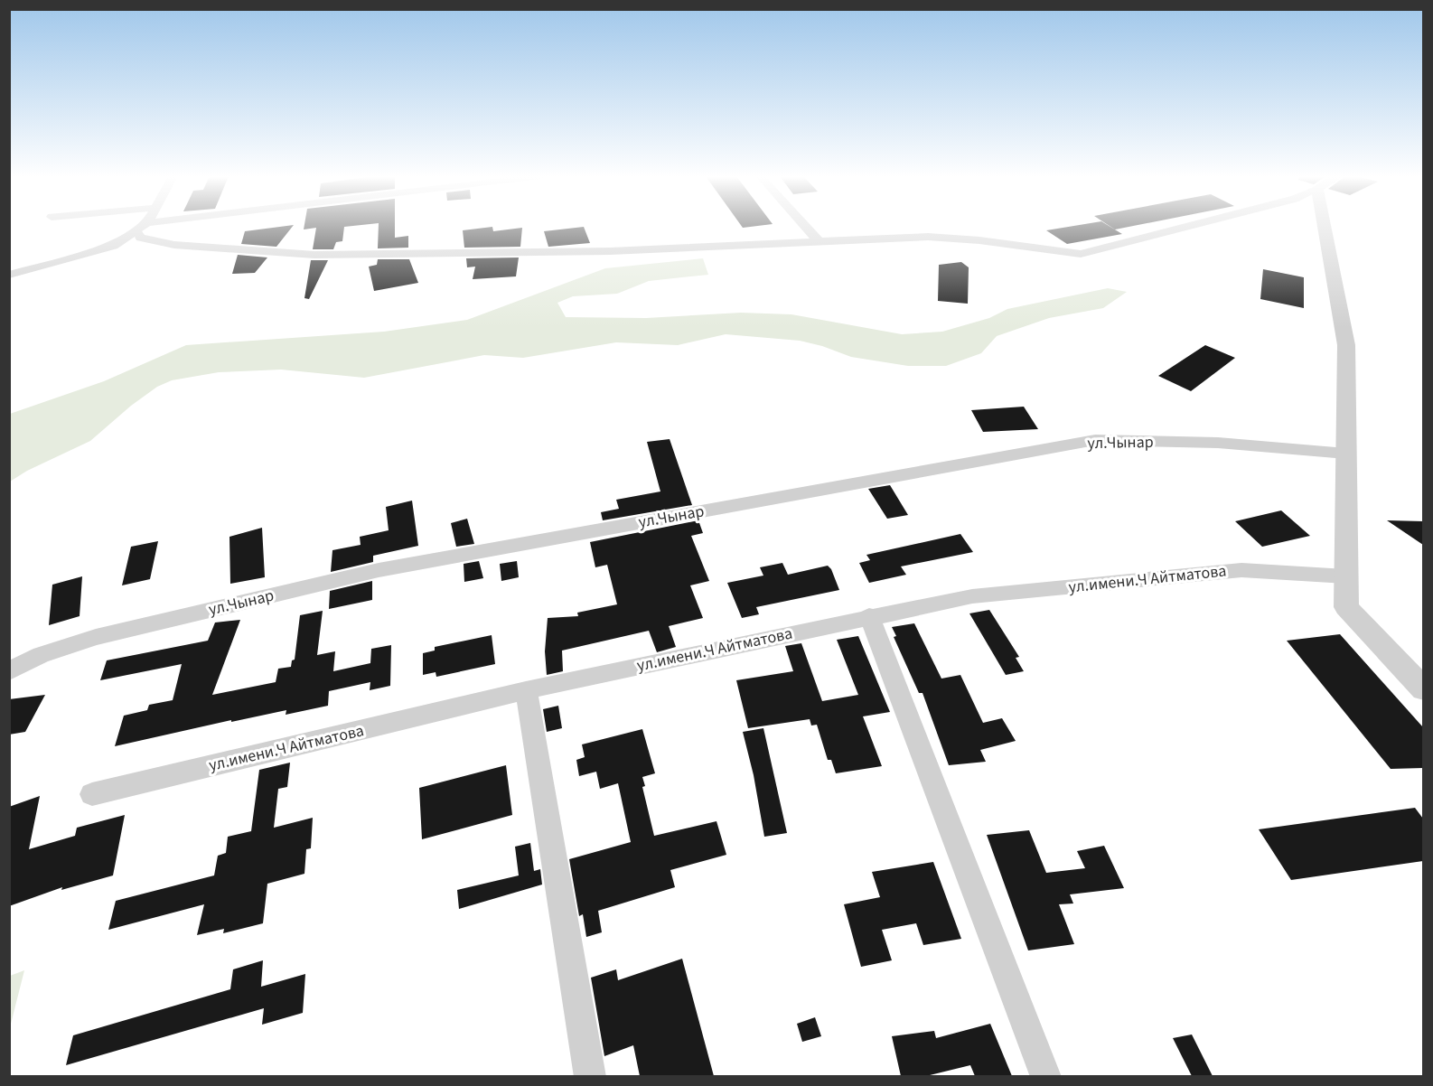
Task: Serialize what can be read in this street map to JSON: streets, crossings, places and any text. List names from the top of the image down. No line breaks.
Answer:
{"streets":{"street":["ул.Чынар","ул.имени.Ч Айтматова"]}}
